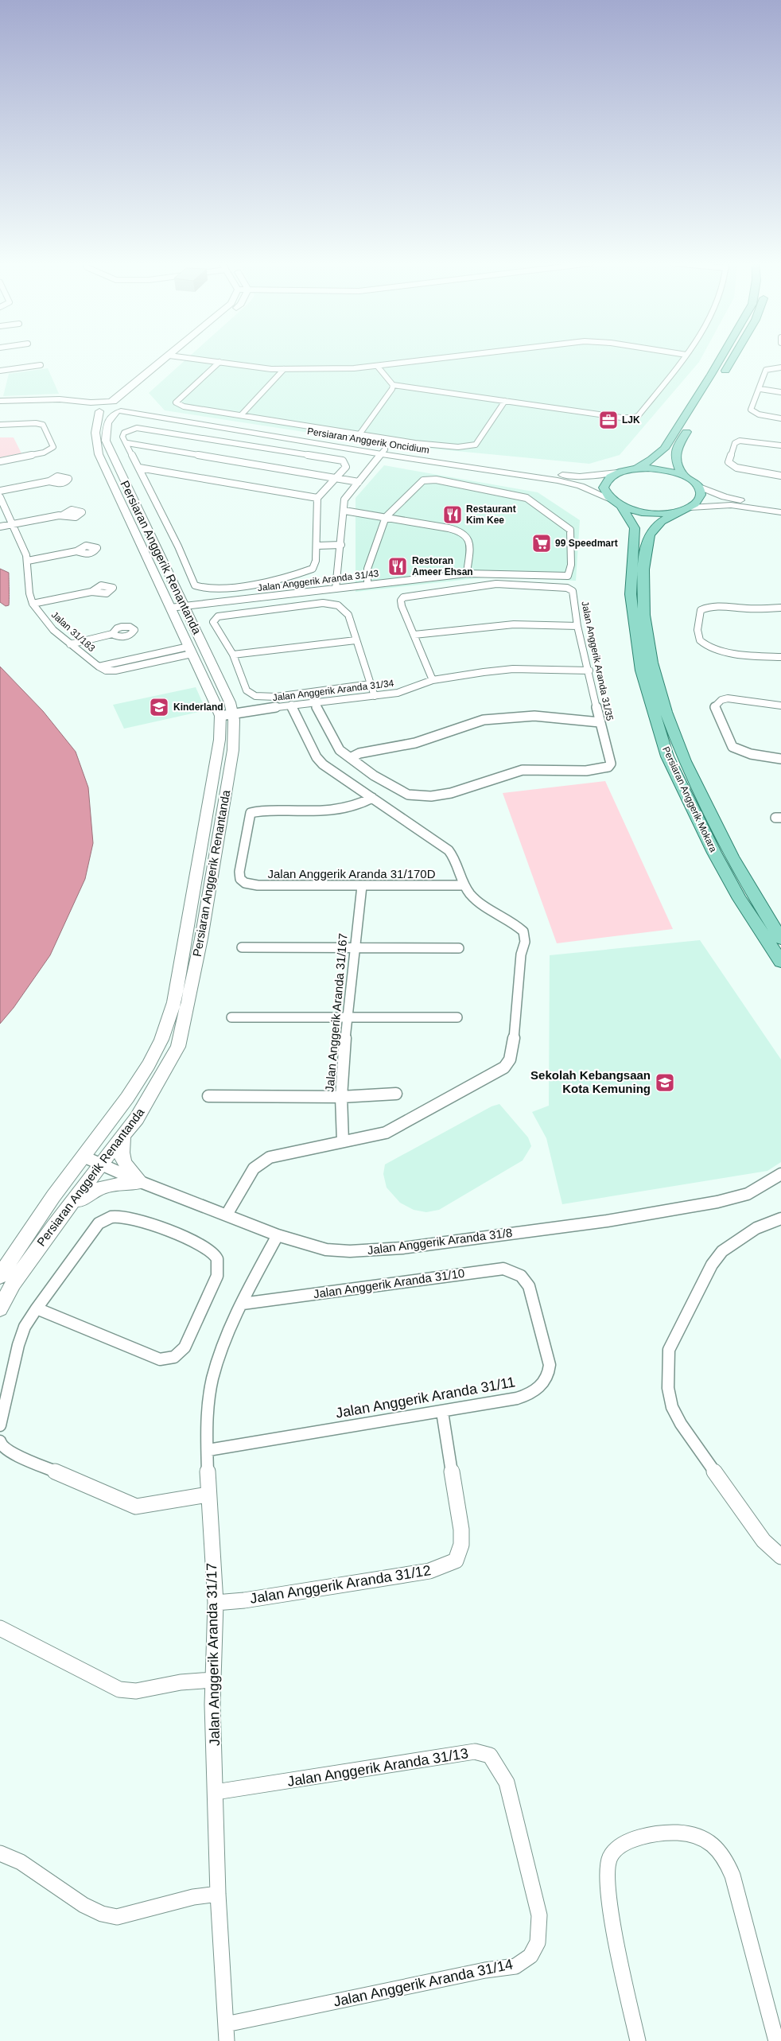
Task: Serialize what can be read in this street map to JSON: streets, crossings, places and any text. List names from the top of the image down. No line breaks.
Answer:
{"streets":{"main road":["Persiaran Anggerik Oncidium","Persiaran Anggerik Renantanda","Persiaran Anggerik Mokara"],"street":["Jalan Anggerik Aranda 31/43","Jalan 31/183","Jalan Anggerik Aranda 31/35","Jalan Anggerik Aranda 31/34","Jalan Anggerik Aranda 31/170D","Jalan Anggerik Aranda 31/167","Jalan Anggerik Aranda 31/8","Jalan Anggerik Aranda 31/10","Jalan Anggerik Aranda 31/11","Jalan Anggerik Aranda 31/12","Jalan Anggerik Aranda 31/17","Jalan Anggerik Aranda 31/13","Jalan Anggerik Aranda 31/14"]},"crossings":[["Persiaran Anggerik Oncidium","Persiaran Anggerik Renantanda"],["Persiaran Anggerik Renantanda","Jalan Anggerik Aranda 31/43"],["Persiaran Anggerik Renantanda","Jalan 31/183"],["Persiaran Anggerik Renantanda","Jalan Anggerik Aranda 31/34"],["Persiaran Anggerik Renantanda","Jalan Anggerik Aranda 31/8"],["Jalan Anggerik Aranda 31/35","Jalan Anggerik Aranda 31/34"],["Jalan Anggerik Aranda 31/170D","Jalan Anggerik Aranda 31/167"],["Jalan Anggerik Aranda 31/8","Jalan Anggerik Aranda 31/17"],["Jalan Anggerik Aranda 31/10","Jalan Anggerik Aranda 31/11"],["Jalan Anggerik Aranda 31/10","Jalan Anggerik Aranda 31/17"],["Jalan Anggerik Aranda 31/11","Jalan Anggerik Aranda 31/12"],["Jalan Anggerik Aranda 31/11","Jalan Anggerik Aranda 31/17"],["Jalan Anggerik Aranda 31/12","Jalan Anggerik Aranda 31/17"],["Jalan Anggerik Aranda 31/17","Jalan Anggerik Aranda 31/13"],["Jalan Anggerik Aranda 31/17","Jalan Anggerik Aranda 31/14"],["Jalan Anggerik Aranda 31/13","Jalan Anggerik Aranda 31/14"]],"places":{"office":["LJK"],"restaurant":["Restaurant Kim Kee","Restoran Ameer Ehsan"],"supermarket":["99 Speedmart"],"school or university":["Kinderland","Sekolah Kebangsaan Kota Kemuning"]}}
